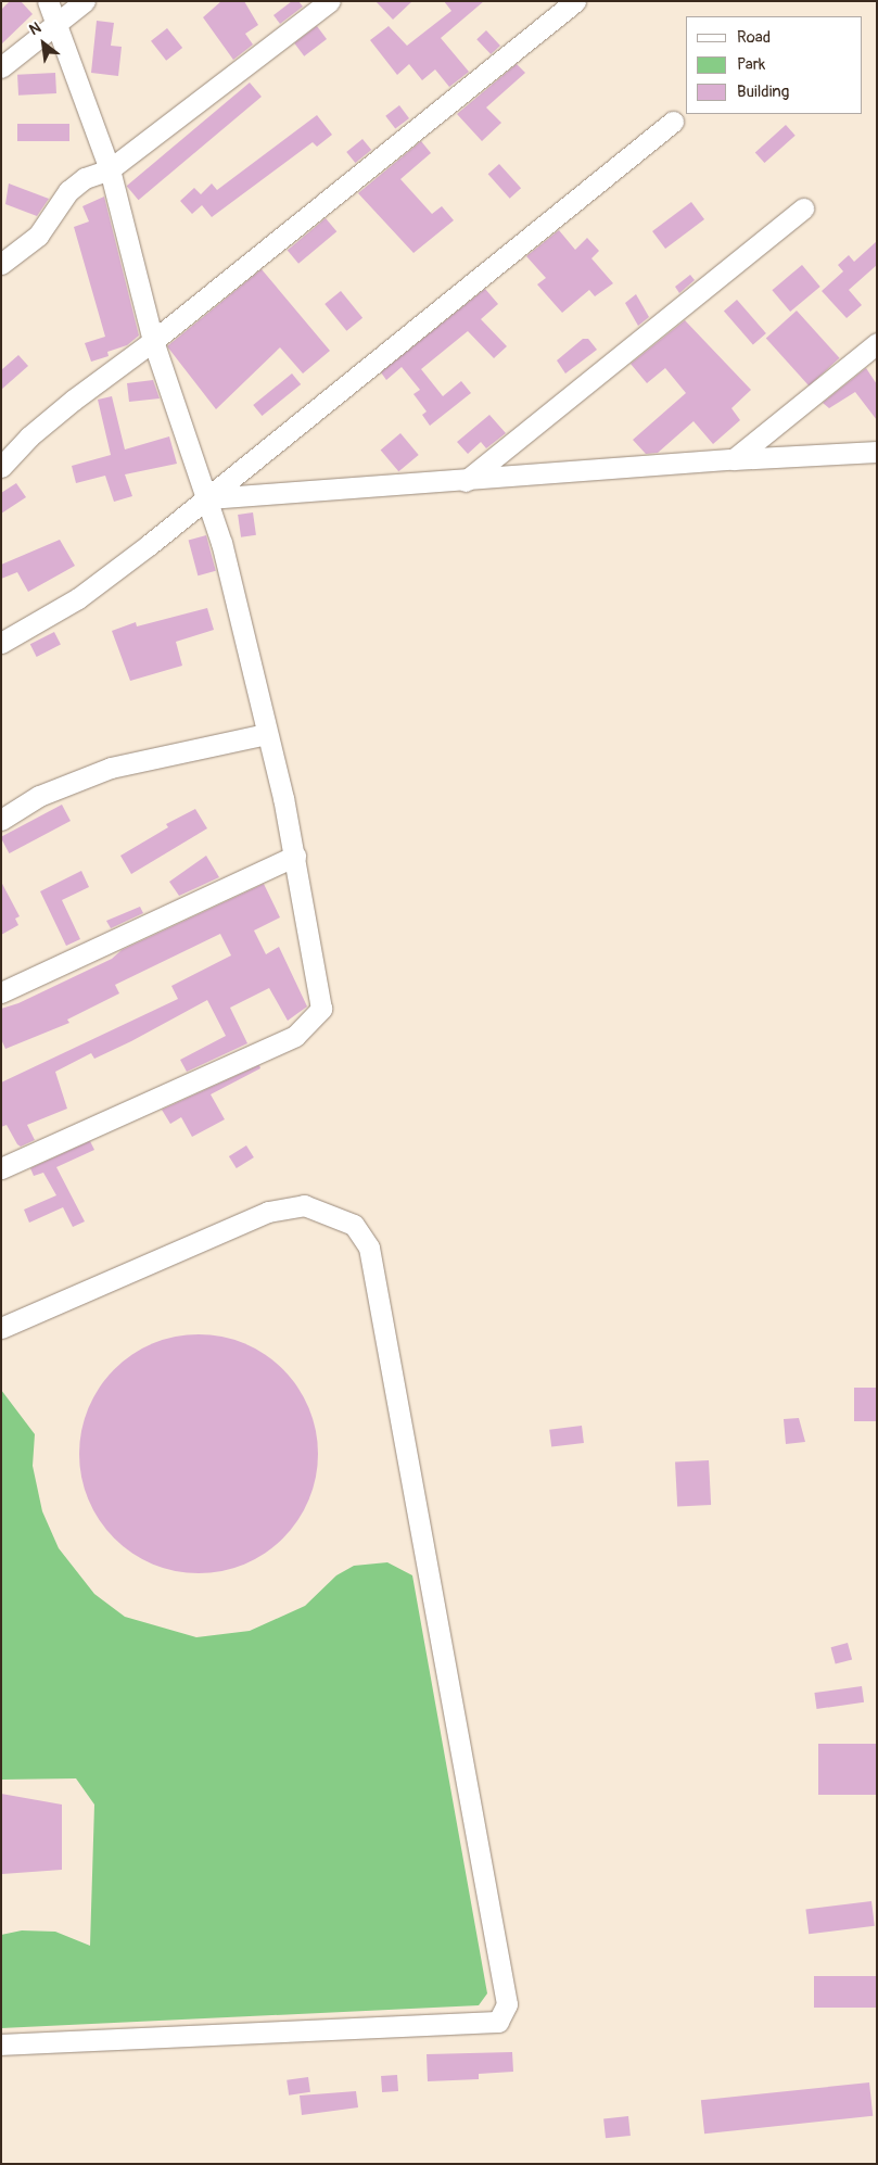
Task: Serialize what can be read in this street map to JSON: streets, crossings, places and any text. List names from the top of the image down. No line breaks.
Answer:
{"legend":["Road","Park","Building"],"north":"top left"}
